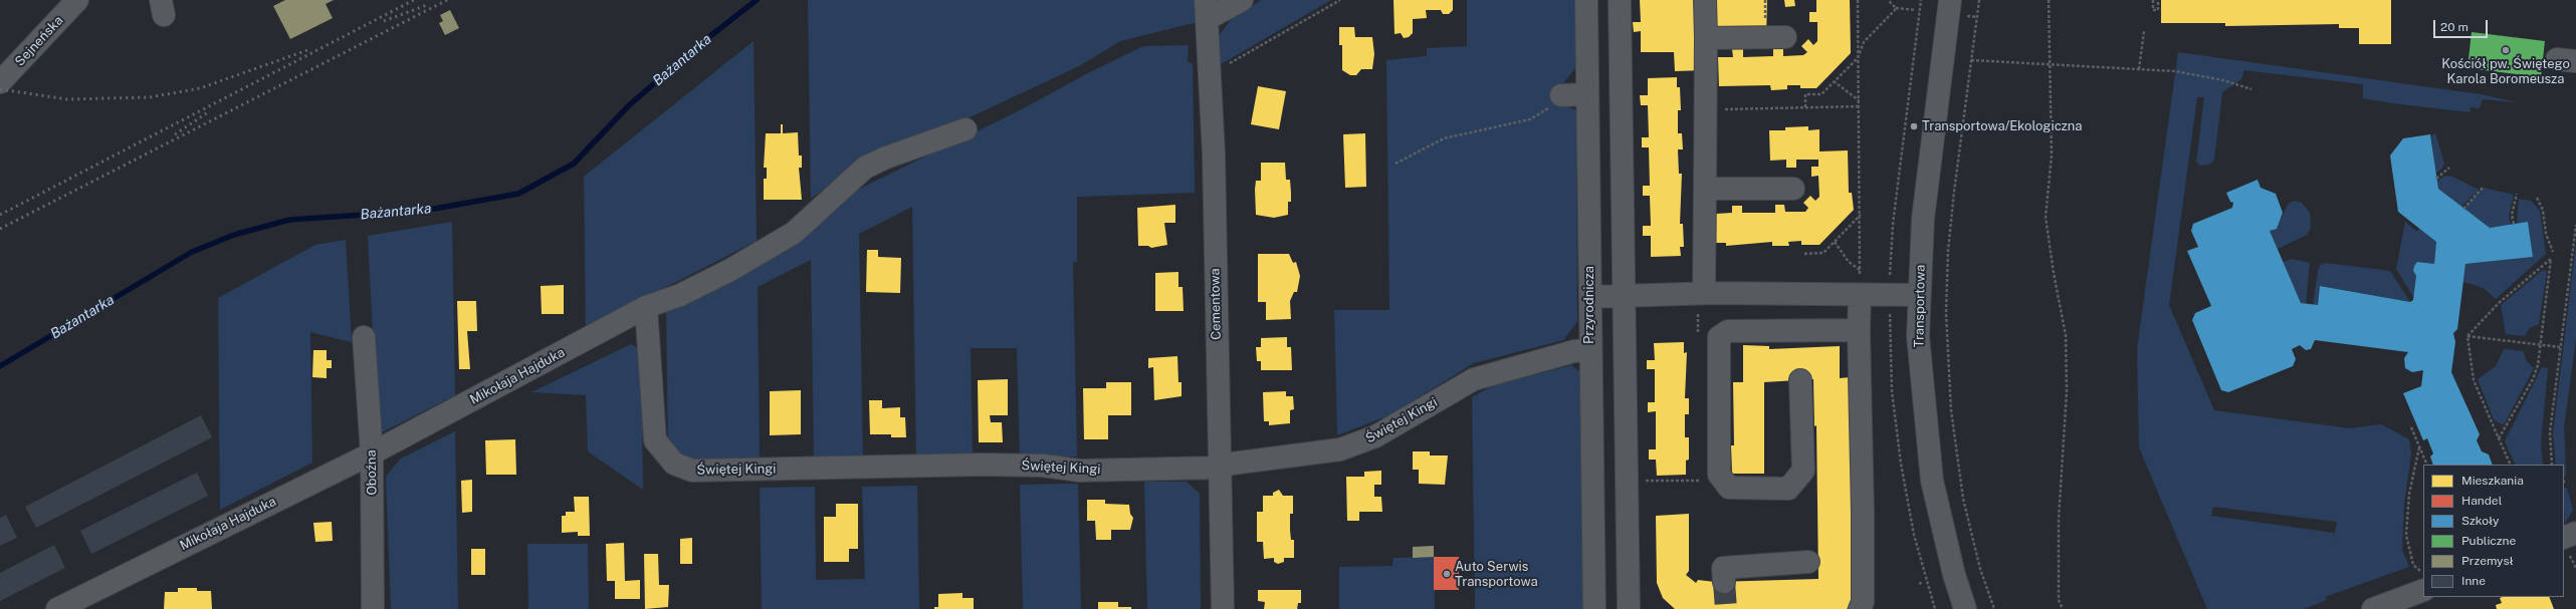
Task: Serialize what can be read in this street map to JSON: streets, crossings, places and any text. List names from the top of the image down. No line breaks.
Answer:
{"streets":{"street":["Sejneńska","Cementowa","Przyrodnicza","Transportowa","Mikołaja Hajduka","Świętej Kingi","Oboźna"]},"crossings":[["Cementowa","Świętej Kingi"],["Przyrodnicza","Świętej Kingi"],["Mikołaja Hajduka","Świętej Kingi"],["Mikołaja Hajduka","Oboźna"]],"water":["Bażantarka"],"places":["Kościół pw. Świętego Karola Boromeusza","Transportowa/Ekologiczna","Auto Serwis Transportowa"],"legend":["Mieszkania","Handel","Szkoły","Publiczne","Przemysł","Inne"],"scale_bar":"20 m"}
